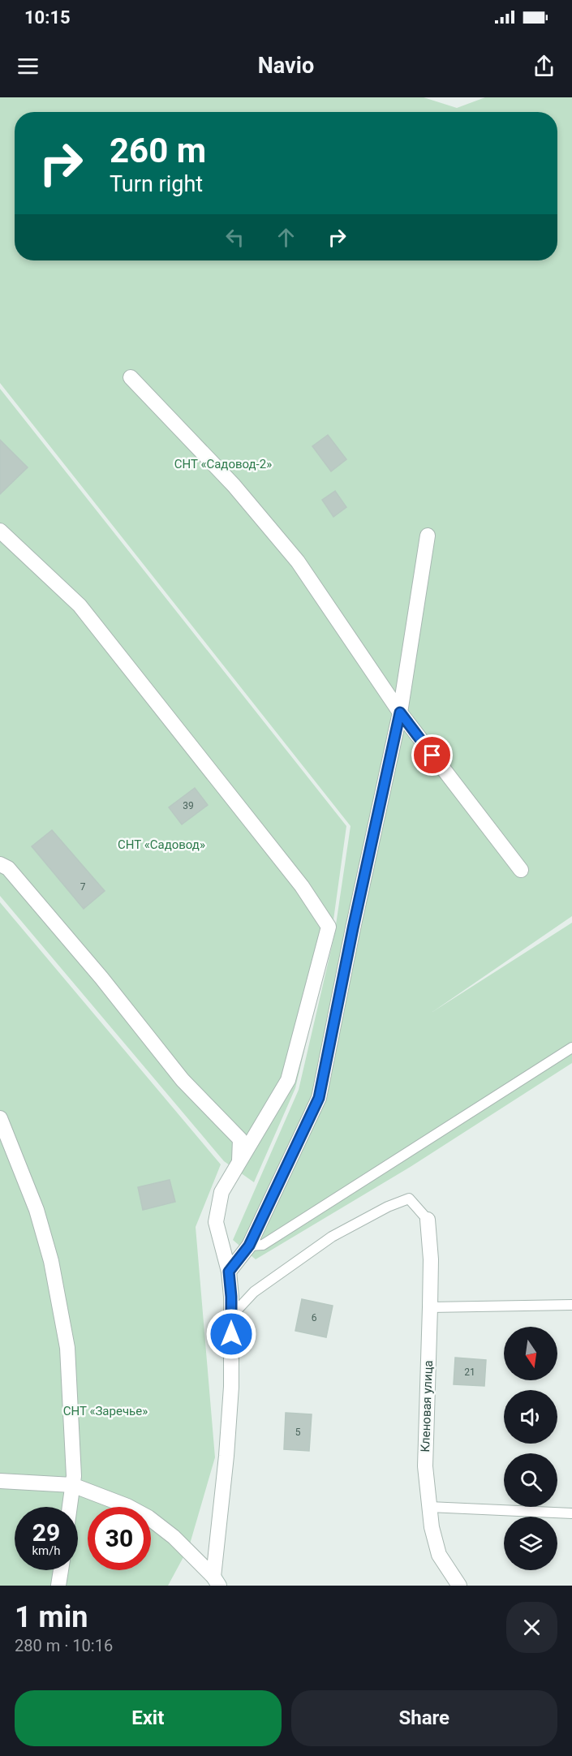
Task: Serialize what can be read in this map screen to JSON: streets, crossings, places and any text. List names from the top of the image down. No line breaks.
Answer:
{"streets":{"street":["Кленовая улица"]},"parks":["СНТ «Садовод-2»","СНТ «Садовод»","СНТ «Заречье»"],"house_numbers":["39","7","6","21","5"],"north":"bottom","page":{"status":"10:15","header":"Navio","turn":["260 m","Turn right"],"speed":"29 km/h","limit":"30","heading":["1 min","280 m · 10:16"],"buttons":["Exit","Share"]}}
